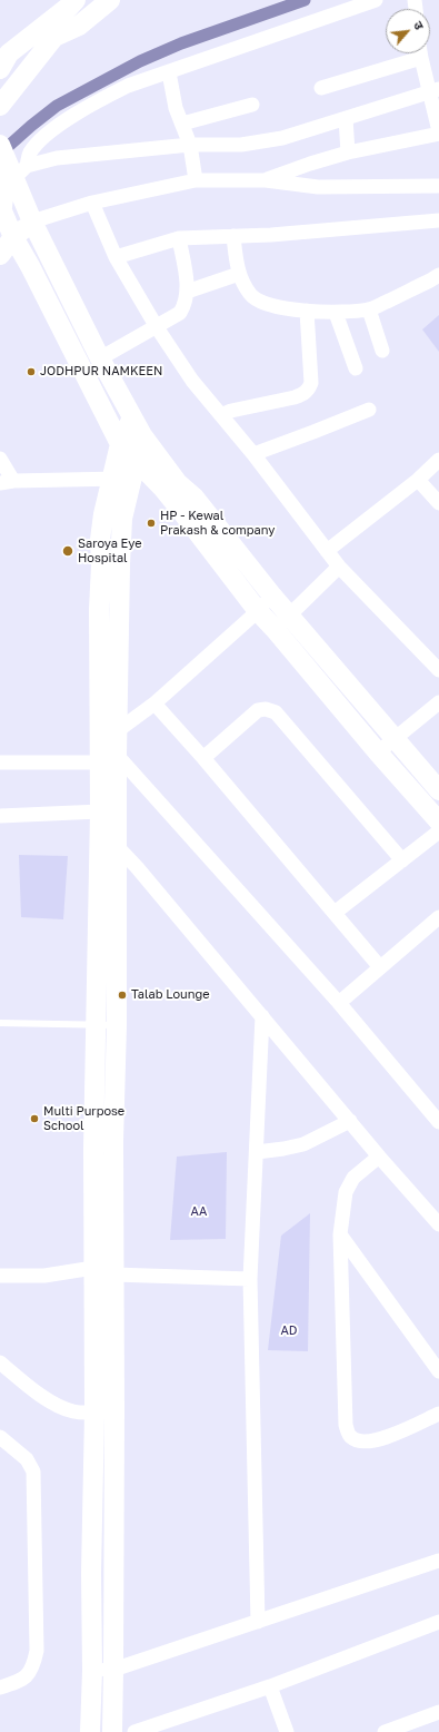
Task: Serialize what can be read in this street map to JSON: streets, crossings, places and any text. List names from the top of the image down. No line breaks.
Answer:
{"parks":["AA","AD"],"places":["JODHPUR NAMKEEN","HP - Kewal Prakash & company","Saroya Eye Hospital","Talab Lounge","Multi Purpose School"],"north":"top right"}
